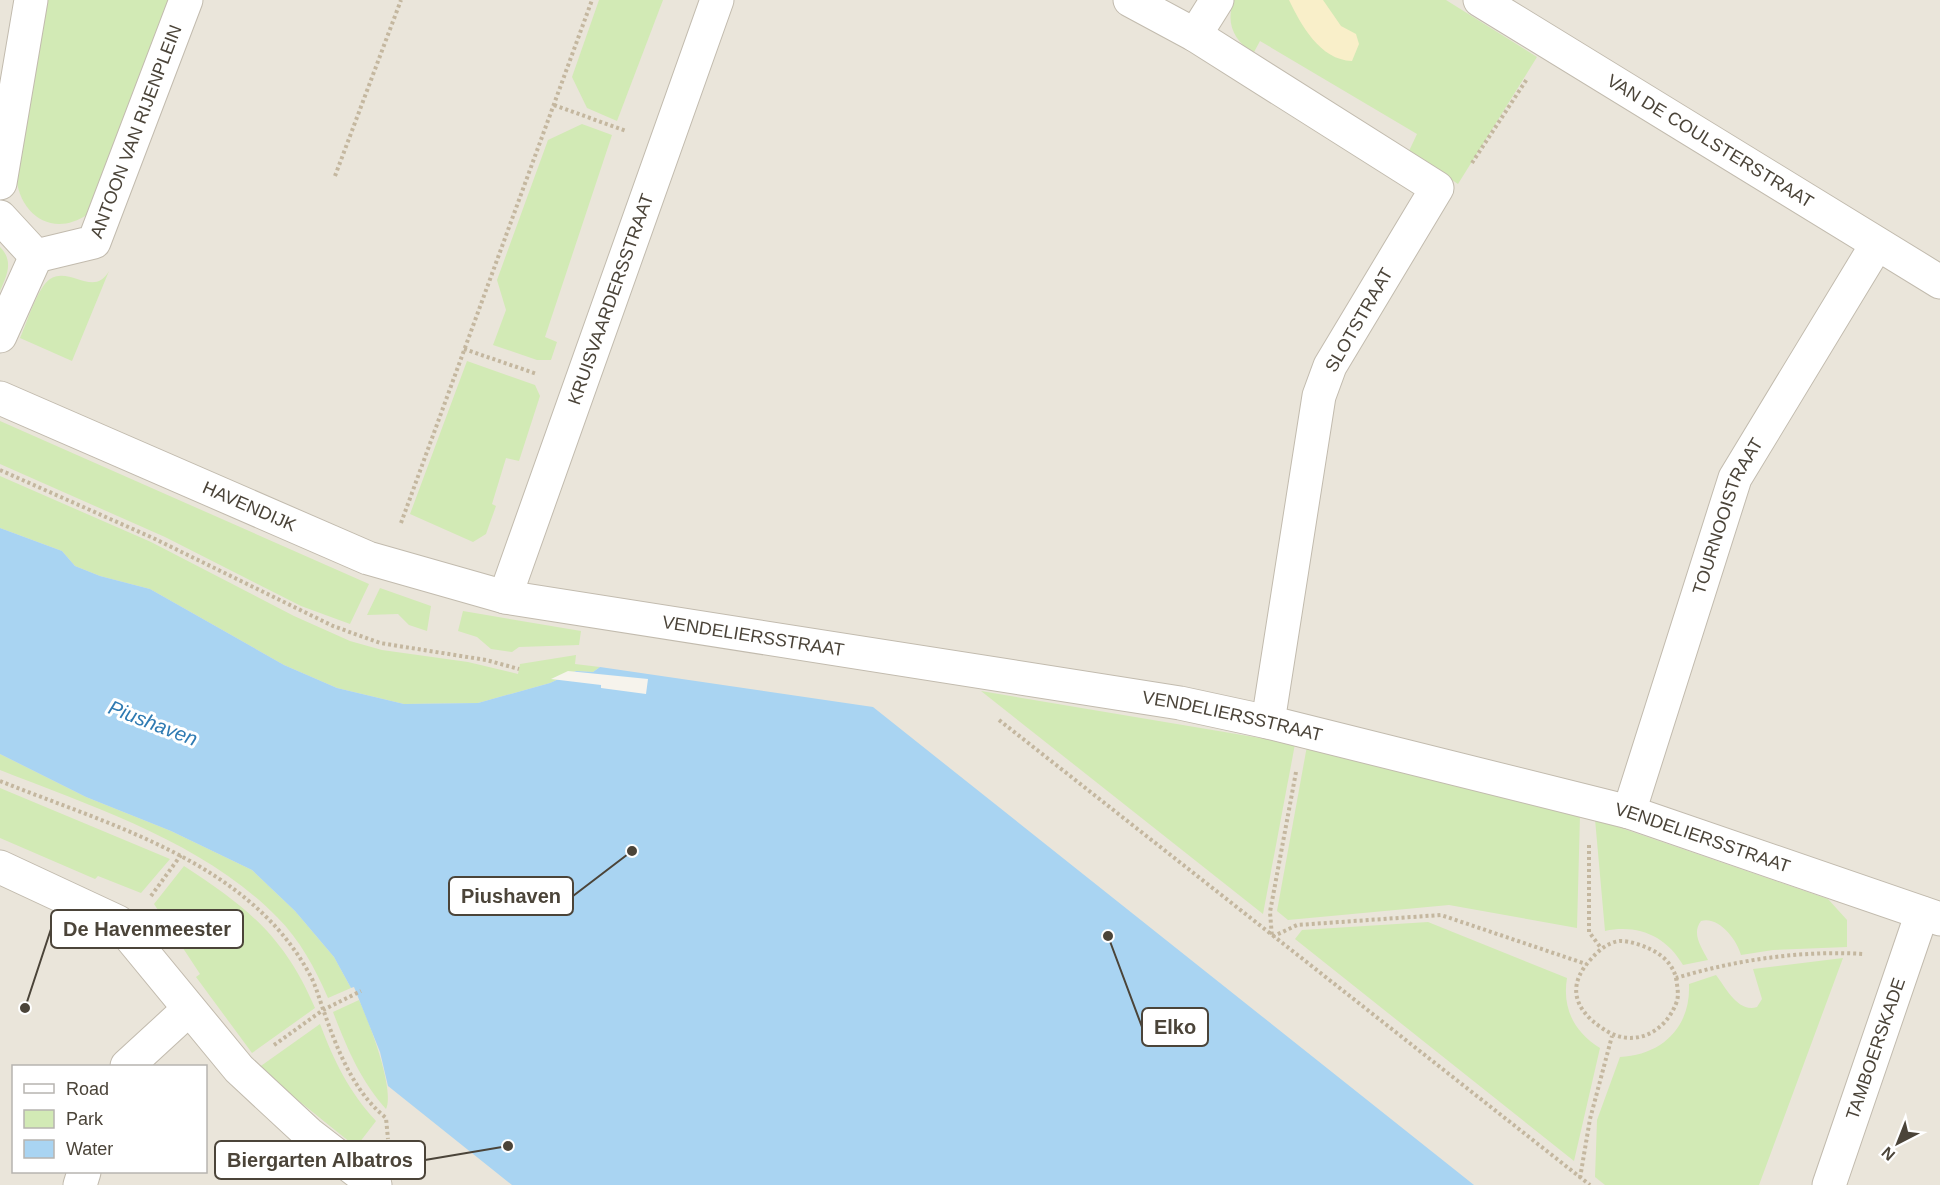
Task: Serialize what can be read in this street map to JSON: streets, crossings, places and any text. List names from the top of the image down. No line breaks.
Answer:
{"streets":{"street":["ANTOON VAN RIJENPLEIN","VAN DE COULSTERSTRAAT","KRUISVAARDERSSTRAAT","SLOTSTRAAT","HAVENDIJK","TOURNOOISTRAAT","VENDELIERSSTRAAT","TAMBOERSKADE"]},"crossings":[["VAN DE COULSTERSTRAAT","TOURNOOISTRAAT"],["KRUISVAARDERSSTRAAT","HAVENDIJK"],["KRUISVAARDERSSTRAAT","VENDELIERSSTRAAT"],["SLOTSTRAAT","VENDELIERSSTRAAT"],["HAVENDIJK","VENDELIERSSTRAAT"],["TOURNOOISTRAAT","VENDELIERSSTRAAT"],["VENDELIERSSTRAAT","TAMBOERSKADE"]],"water":["Piushaven"],"places":["Piushaven","Elko","De Havenmeester","Biergarten Albatros"],"legend":["Road","Park","Water"],"north":"bottom left"}
